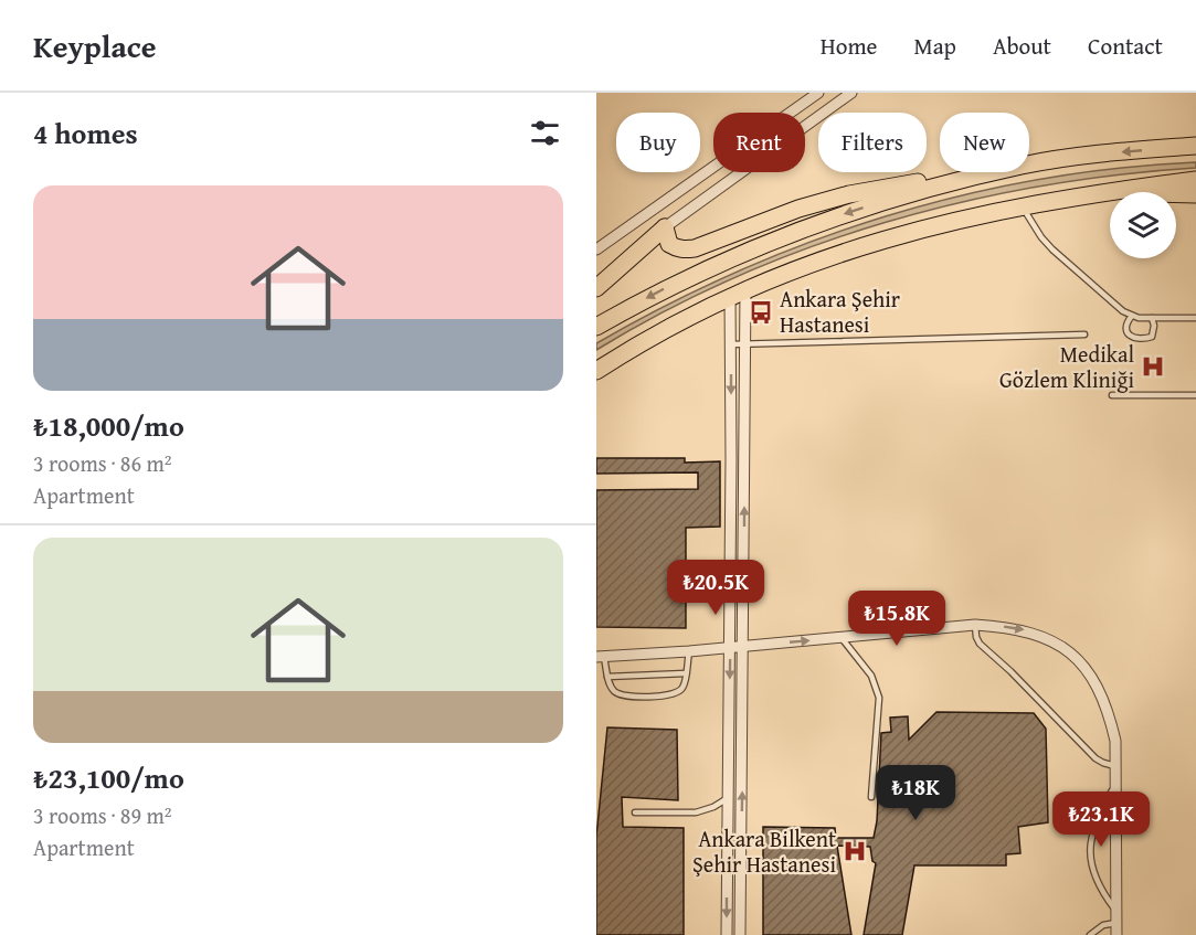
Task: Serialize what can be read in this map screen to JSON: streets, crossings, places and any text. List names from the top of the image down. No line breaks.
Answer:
{"places":{"bus stop":["Ankara Şehir Hastanesi"],"hospital":["Medikal Gözlem Kliniği","Ankara Bilkent Şehir Hastanesi"]},"page":{"header":"Keyplace","nav":["Home","Map","About","Contact"],"heading":"4 homes","chip":["Buy","Rent","Filters","New"],"list":[{"name":"₺18,000/mo","note":"3 rooms · 86 m² · Apartment"},{"name":"₺23,100/mo","note":"3 rooms · 89 m² · Apartment"}],"price":["₺20.5K","₺15.8K","₺18K","₺23.1K"]}}
